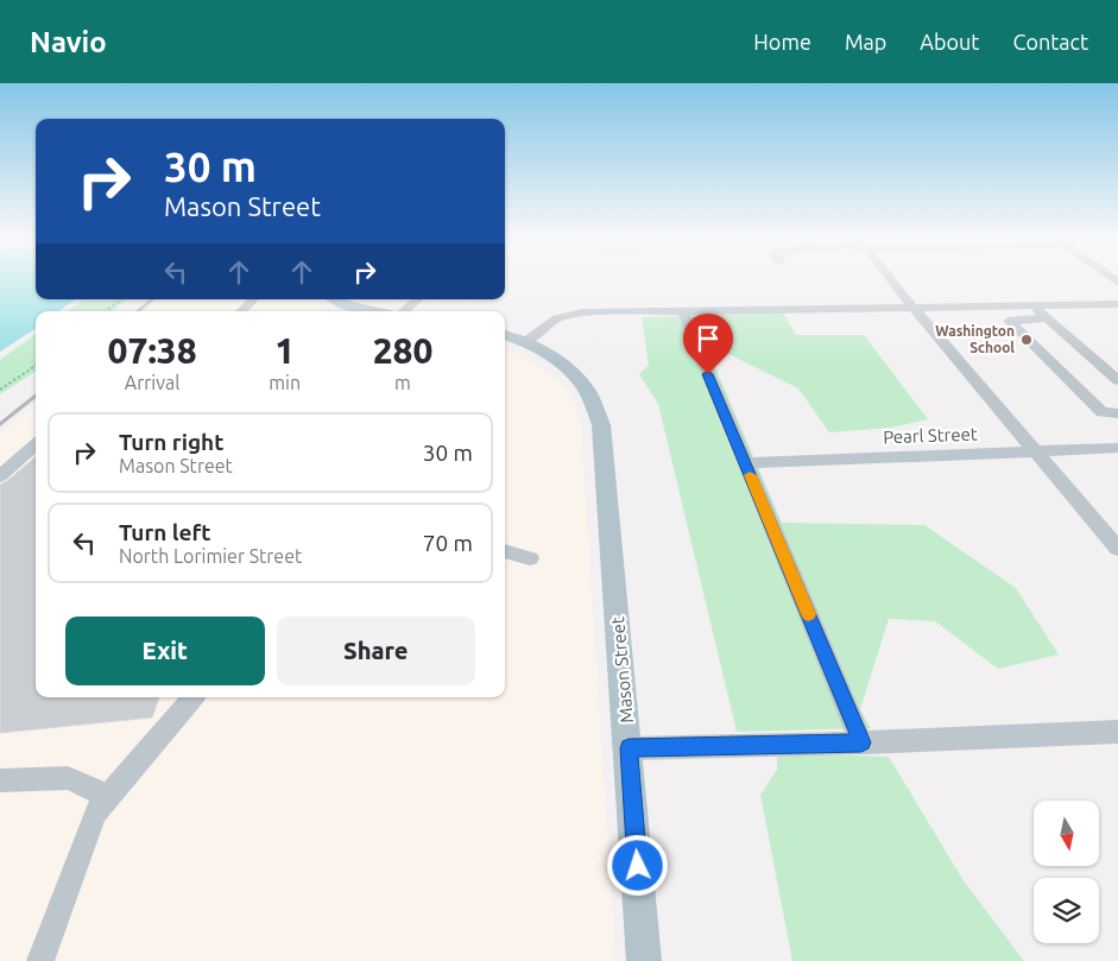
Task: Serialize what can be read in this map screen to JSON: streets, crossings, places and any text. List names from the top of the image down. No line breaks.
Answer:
{"streets":{"main road":["Mason Street"],"street":["Pearl Street"]},"places":["Washington School"],"north":"bottom","page":{"header":"Navio","nav":["Home","Map","About","Contact"],"turn":["30 m","Mason Street"],"eta":["07:38","Arrival","1","min","280","m"],"list":[{"name":"Turn right","note":"Mason Street","value":"30 m"},{"name":"Turn left","note":"North Lorimier Street","value":"70 m"}],"buttons":["Exit","Share"]}}
